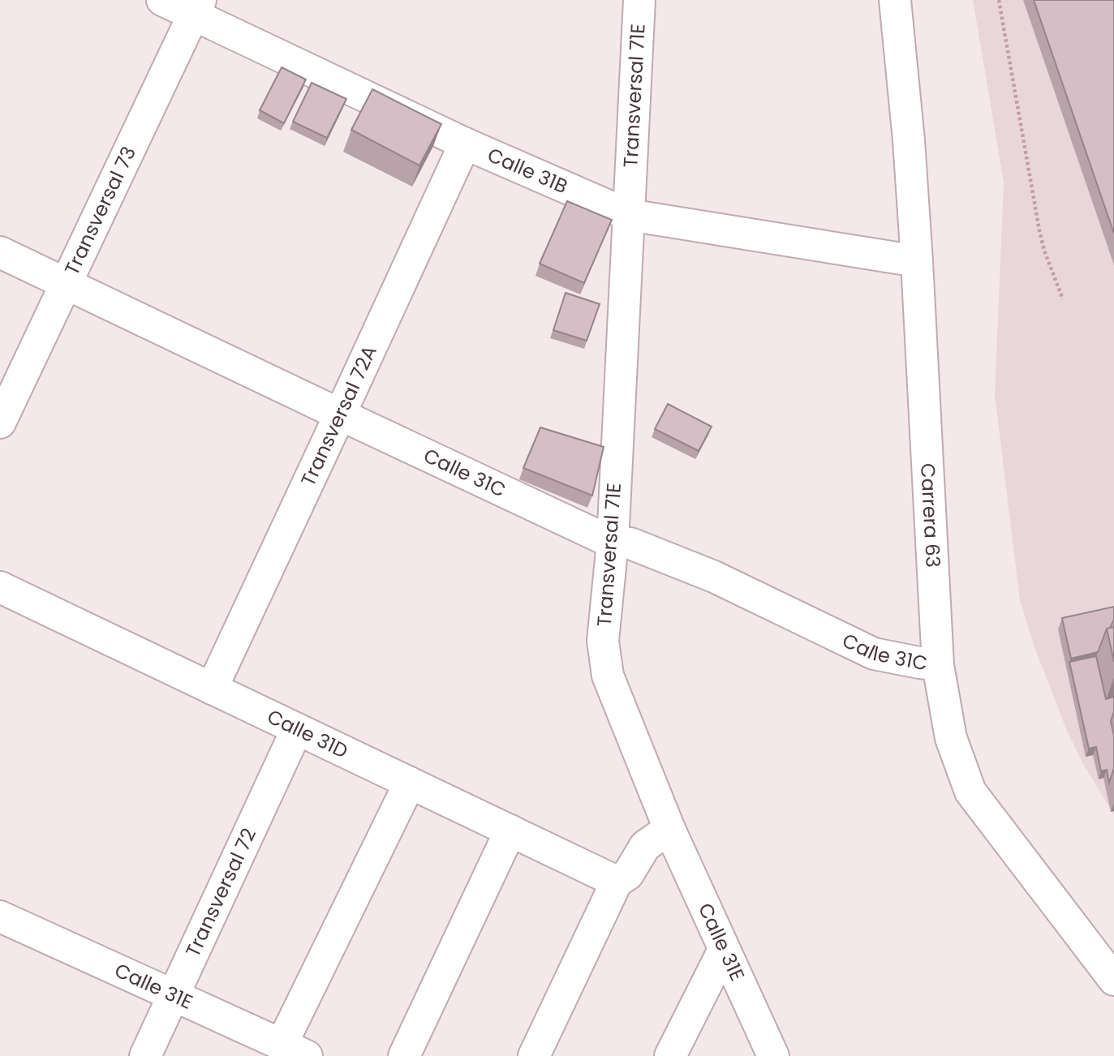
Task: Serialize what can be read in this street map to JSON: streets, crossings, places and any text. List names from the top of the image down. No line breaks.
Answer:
{"streets":{"street":["Transversal 71E","Calle 31B","Transversal 73","Transversal 72A","Calle 31C","Carrera 63","Calle 31D","Transversal 72","Calle 31E"]},"crossings":[["Transversal 71E","Calle 31B"],["Transversal 71E","Calle 31C"],["Transversal 71E","Calle 31E"],["Calle 31B","Transversal 73"],["Calle 31B","Transversal 72A"],["Calle 31B","Carrera 63"],["Transversal 73","Calle 31C"],["Transversal 72A","Calle 31C"],["Transversal 72A","Calle 31D"],["Calle 31C","Carrera 63"],["Calle 31D","Transversal 72"],["Transversal 72","Calle 31E"]]}
